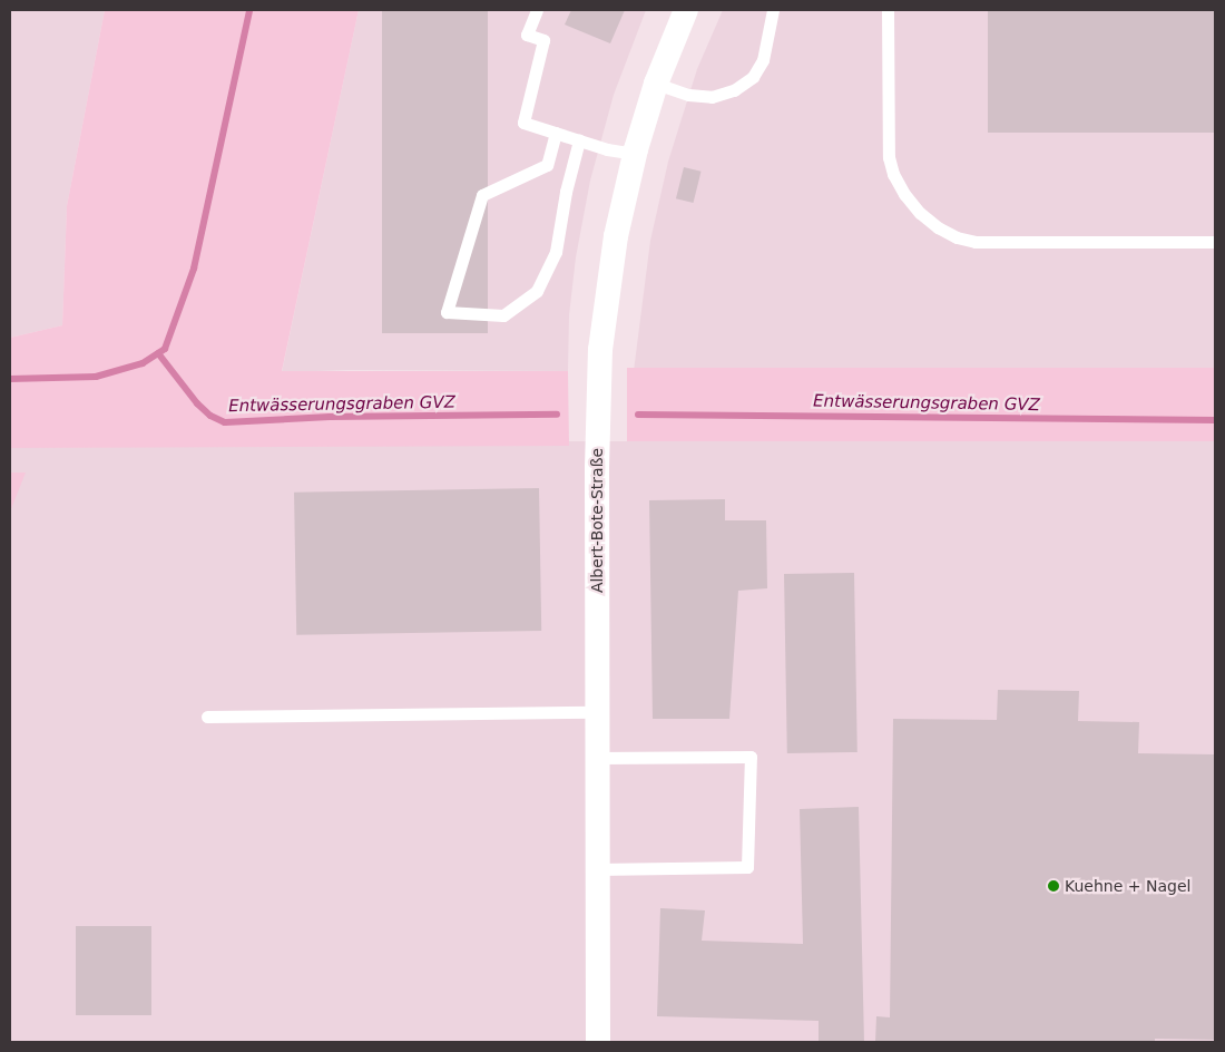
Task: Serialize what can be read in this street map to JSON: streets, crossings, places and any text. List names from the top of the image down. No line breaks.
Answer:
{"streets":{"street":["Albert-Bote-Straße"]},"water":["Entwässerungsgraben GVZ"],"places":["Kuehne + Nagel"]}
